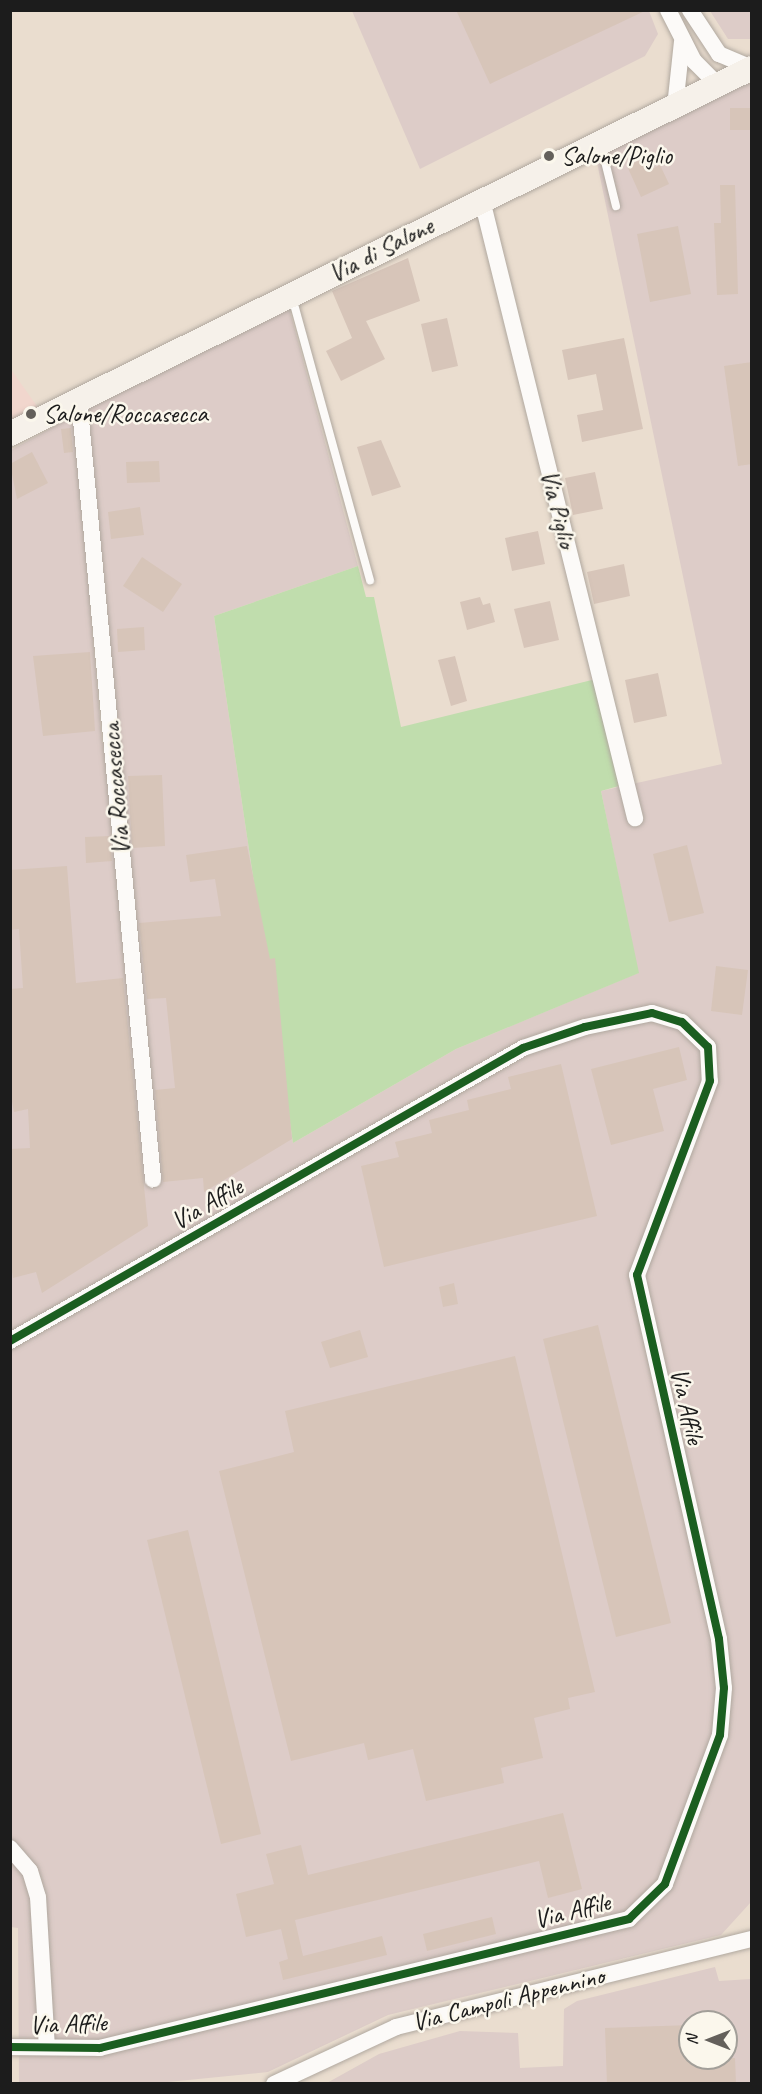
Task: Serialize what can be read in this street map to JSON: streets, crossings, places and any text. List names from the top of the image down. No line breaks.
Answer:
{"streets":{"street":["Via di Salone","Via Piglio","Via Roccasecca","Via Affile","Via Campoli Appennino"]},"crossings":[["Via di Salone","Via Piglio"],["Via di Salone","Via Roccasecca"]],"places":["Salone/Piglio","Salone/Roccasecca"],"north":"left"}
